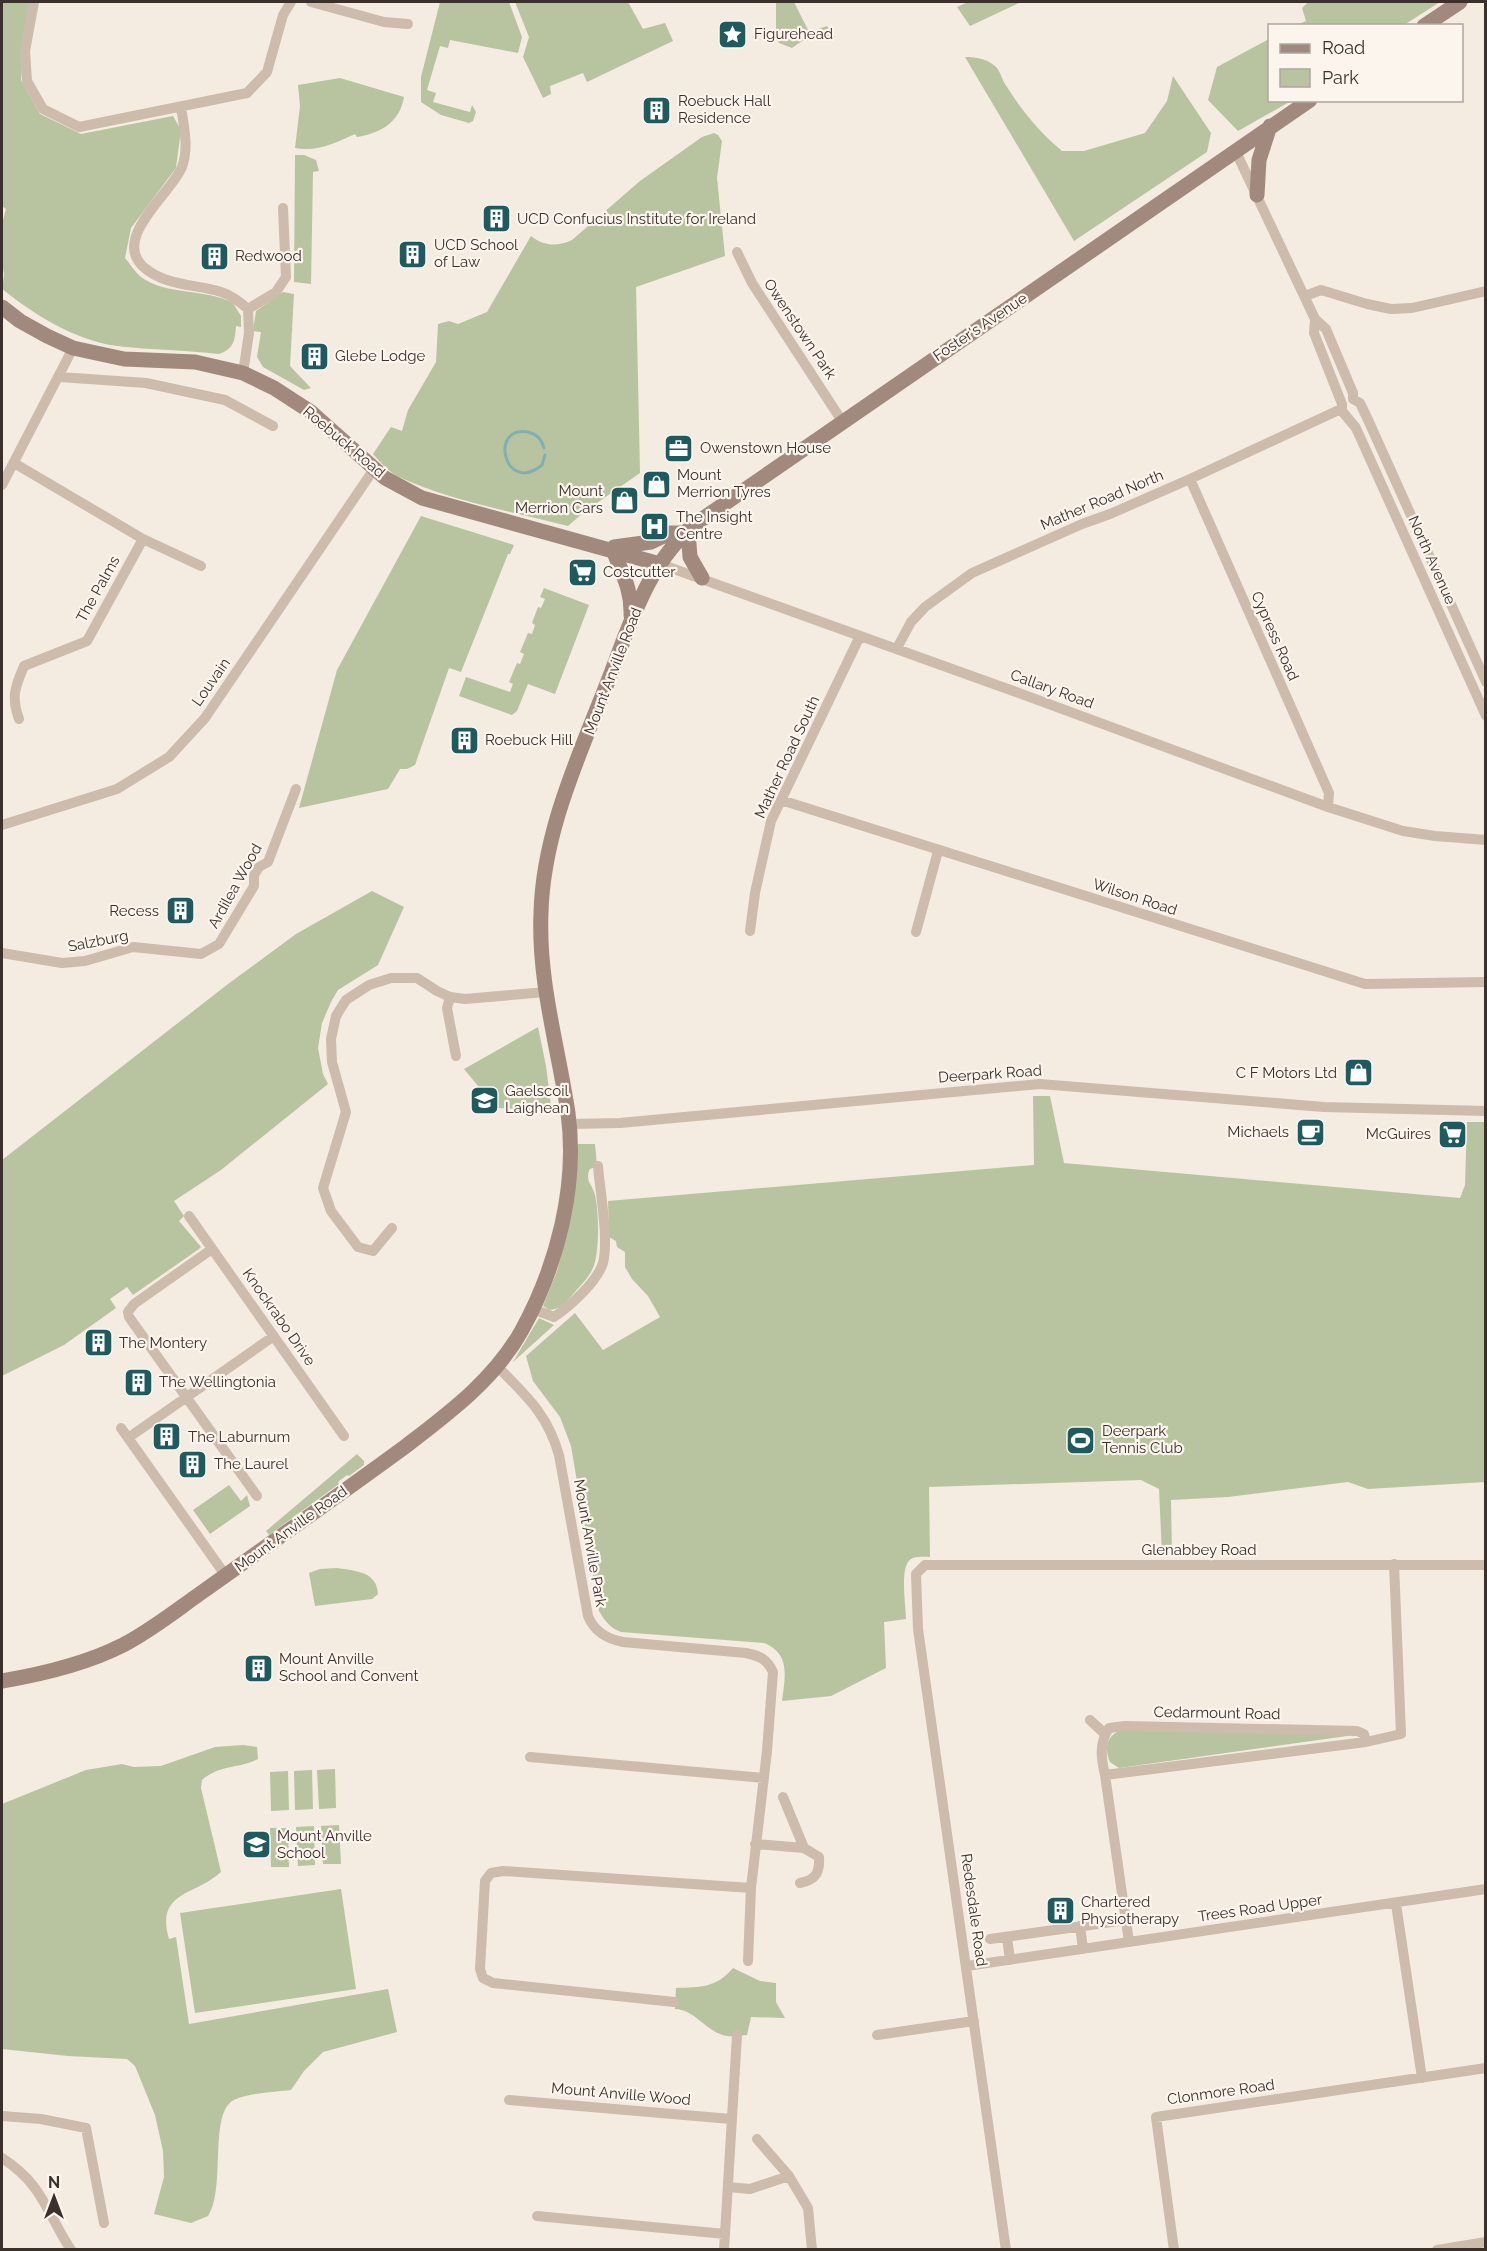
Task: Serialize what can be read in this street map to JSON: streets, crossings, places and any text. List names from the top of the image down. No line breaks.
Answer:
{"streets":{"main road":["Foster's Avenue","Roebuck Road","Mount Anville Road"],"street":["Owenstown Park","Mather Road North","North Avenue","The Palms","Cypress Road","Louvain","Callary Road","Mather Road South","Ardilea Wood","Wilson Road","Salzburg","Deerpark Road","Knockrabo Drive","Mount Anville Park","Glenabbey Road","Cedarmount Road","Trees Road Upper","Redesdale Road","Clonmore Road","Mount Anville Wood"]},"crossings":[["Foster's Avenue","Owenstown Park"],["Foster's Avenue","Roebuck Road"],["Foster's Avenue","North Avenue"],["Foster's Avenue","Mount Anville Road"],["Foster's Avenue","Callary Road"],["Roebuck Road","Mount Anville Road"],["Roebuck Road","Louvain"],["Roebuck Road","Callary Road"],["Mather Road North","North Avenue"],["Mather Road North","Cypress Road"],["Mather Road North","Callary Road"],["Cypress Road","Callary Road"],["Mount Anville Road","Callary Road"],["Mount Anville Road","Deerpark Road"],["Mount Anville Road","Mount Anville Park"],["Callary Road","Mather Road South"],["Mather Road South","Wilson Road"],["Ardilea Wood","Salzburg"],["Glenabbey Road","Redesdale Road"],["Trees Road Upper","Redesdale Road"]],"places":{"place":["Figurehead"],"building":["Roebuck Hall Residence","UCD Confucius Institute for Ireland","UCD School of Law","Redwood","Glebe Lodge","Roebuck Hill","Recess","The Montery","The Wellingtonia","The Laburnum","The Laurel","Mount Anville School and Convent","Chartered Physiotherapy"],"office":["Owenstown House"],"shop":["Mount Merrion Tyres","Mount Merrion Cars","C F Motors Ltd"],"hospital":["The Insight Centre"],"supermarket":["Costcutter","McGuires"],"school or university":["Gaelscoil Laighean","Mount Anville School"],"cafe":["Michaels"],"sports":["Deerpark Tennis Club"]},"legend":["Road","Park"],"north":"top"}
